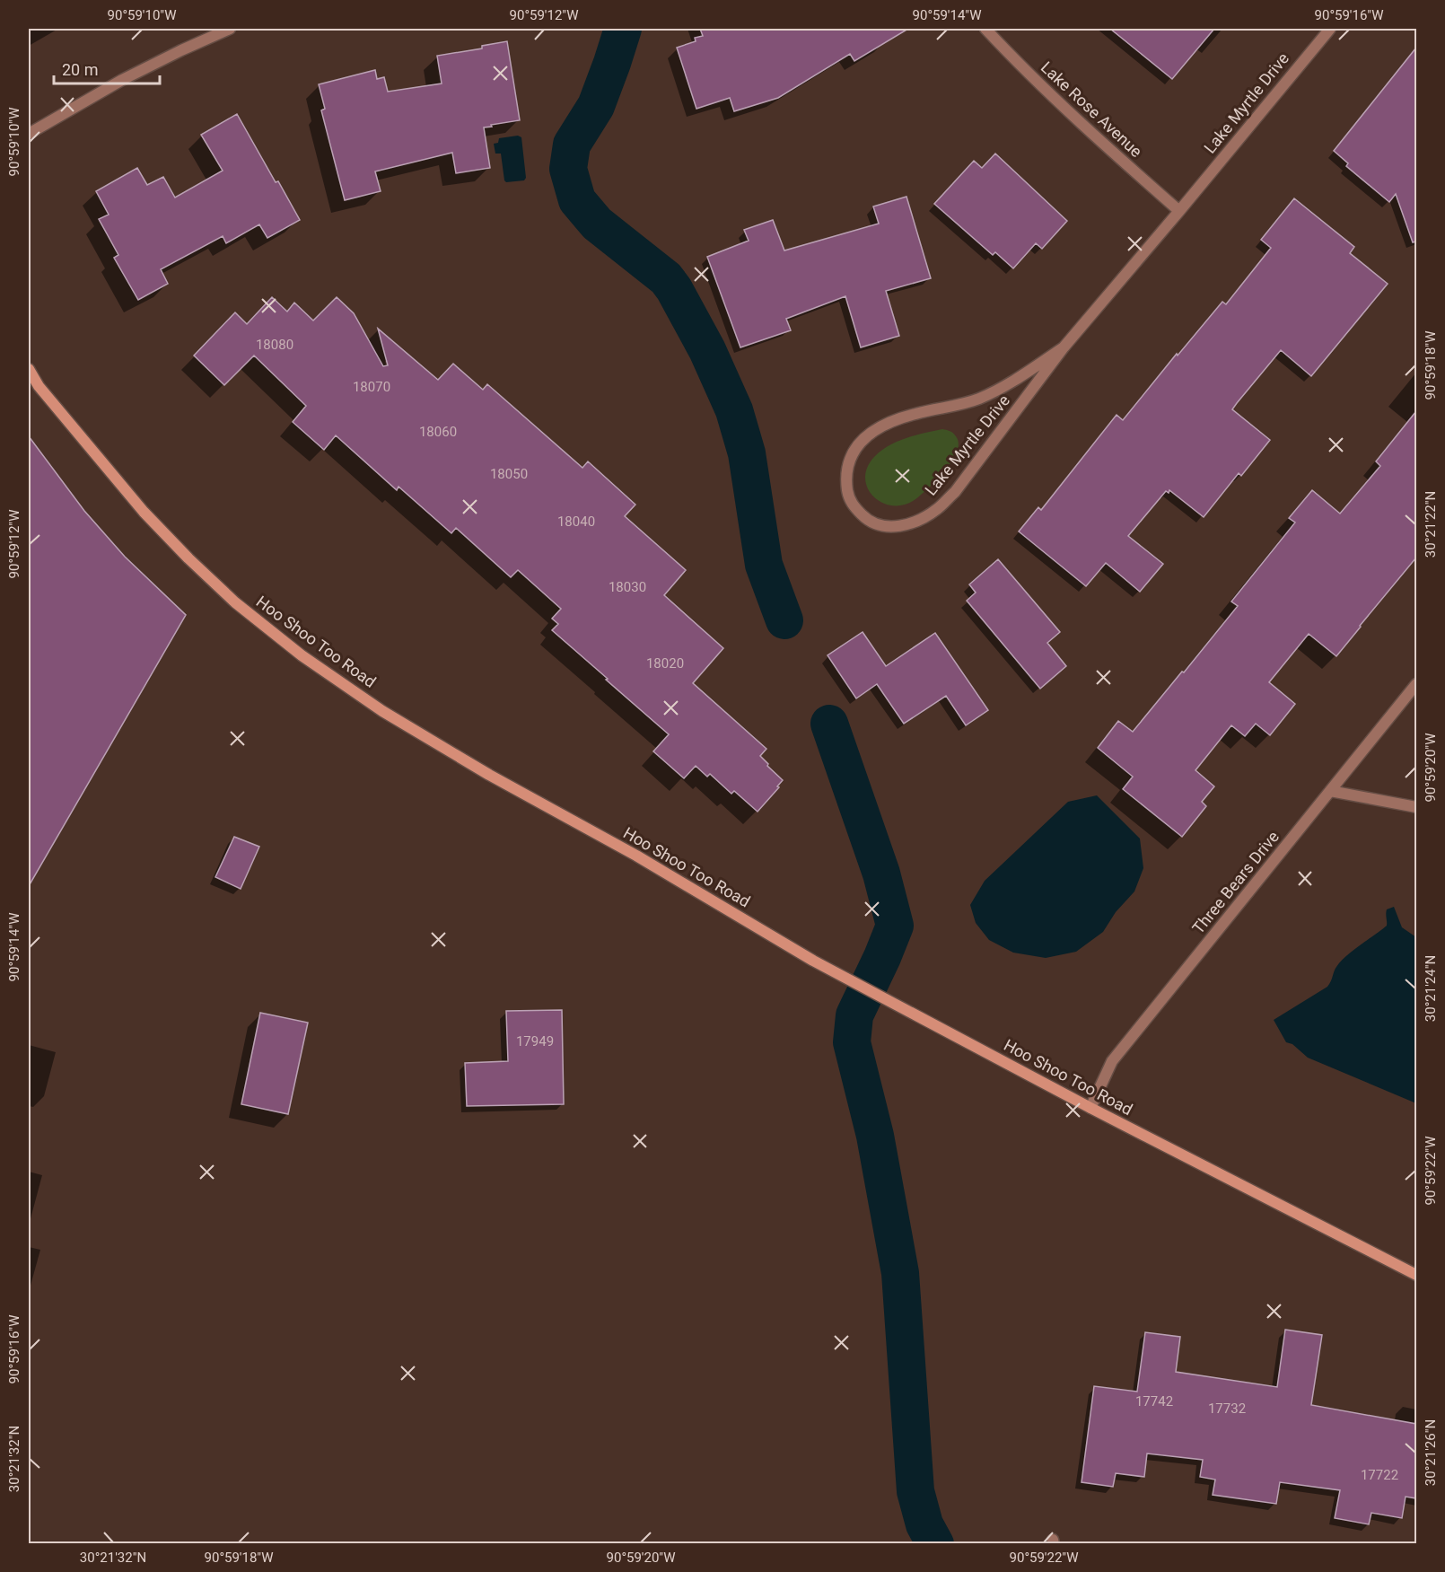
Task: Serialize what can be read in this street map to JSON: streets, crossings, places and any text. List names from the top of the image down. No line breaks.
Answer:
{"streets":{"street":["Lake Myrtle Drive","Lake Rose Avenue","Hoo Shoo Too Road","Three Bears Drive"]},"crossings":[["Lake Myrtle Drive","Lake Rose Avenue"],["Hoo Shoo Too Road","Three Bears Drive"]],"house_numbers":["18080","18070","18060","18050","18040","18030","18020","17949","17742","17732","17722"],"scale_bar":"20 m","coordinates":["90°59'10\"W","90°59'12\"W","90°59'14\"W","90°59'16\"W","90°59'18\"W","30°21'22\"N","90°59'20\"W","30°21'24\"N","90°59'22\"W","30°21'26\"N","30°21'32\"N"]}
